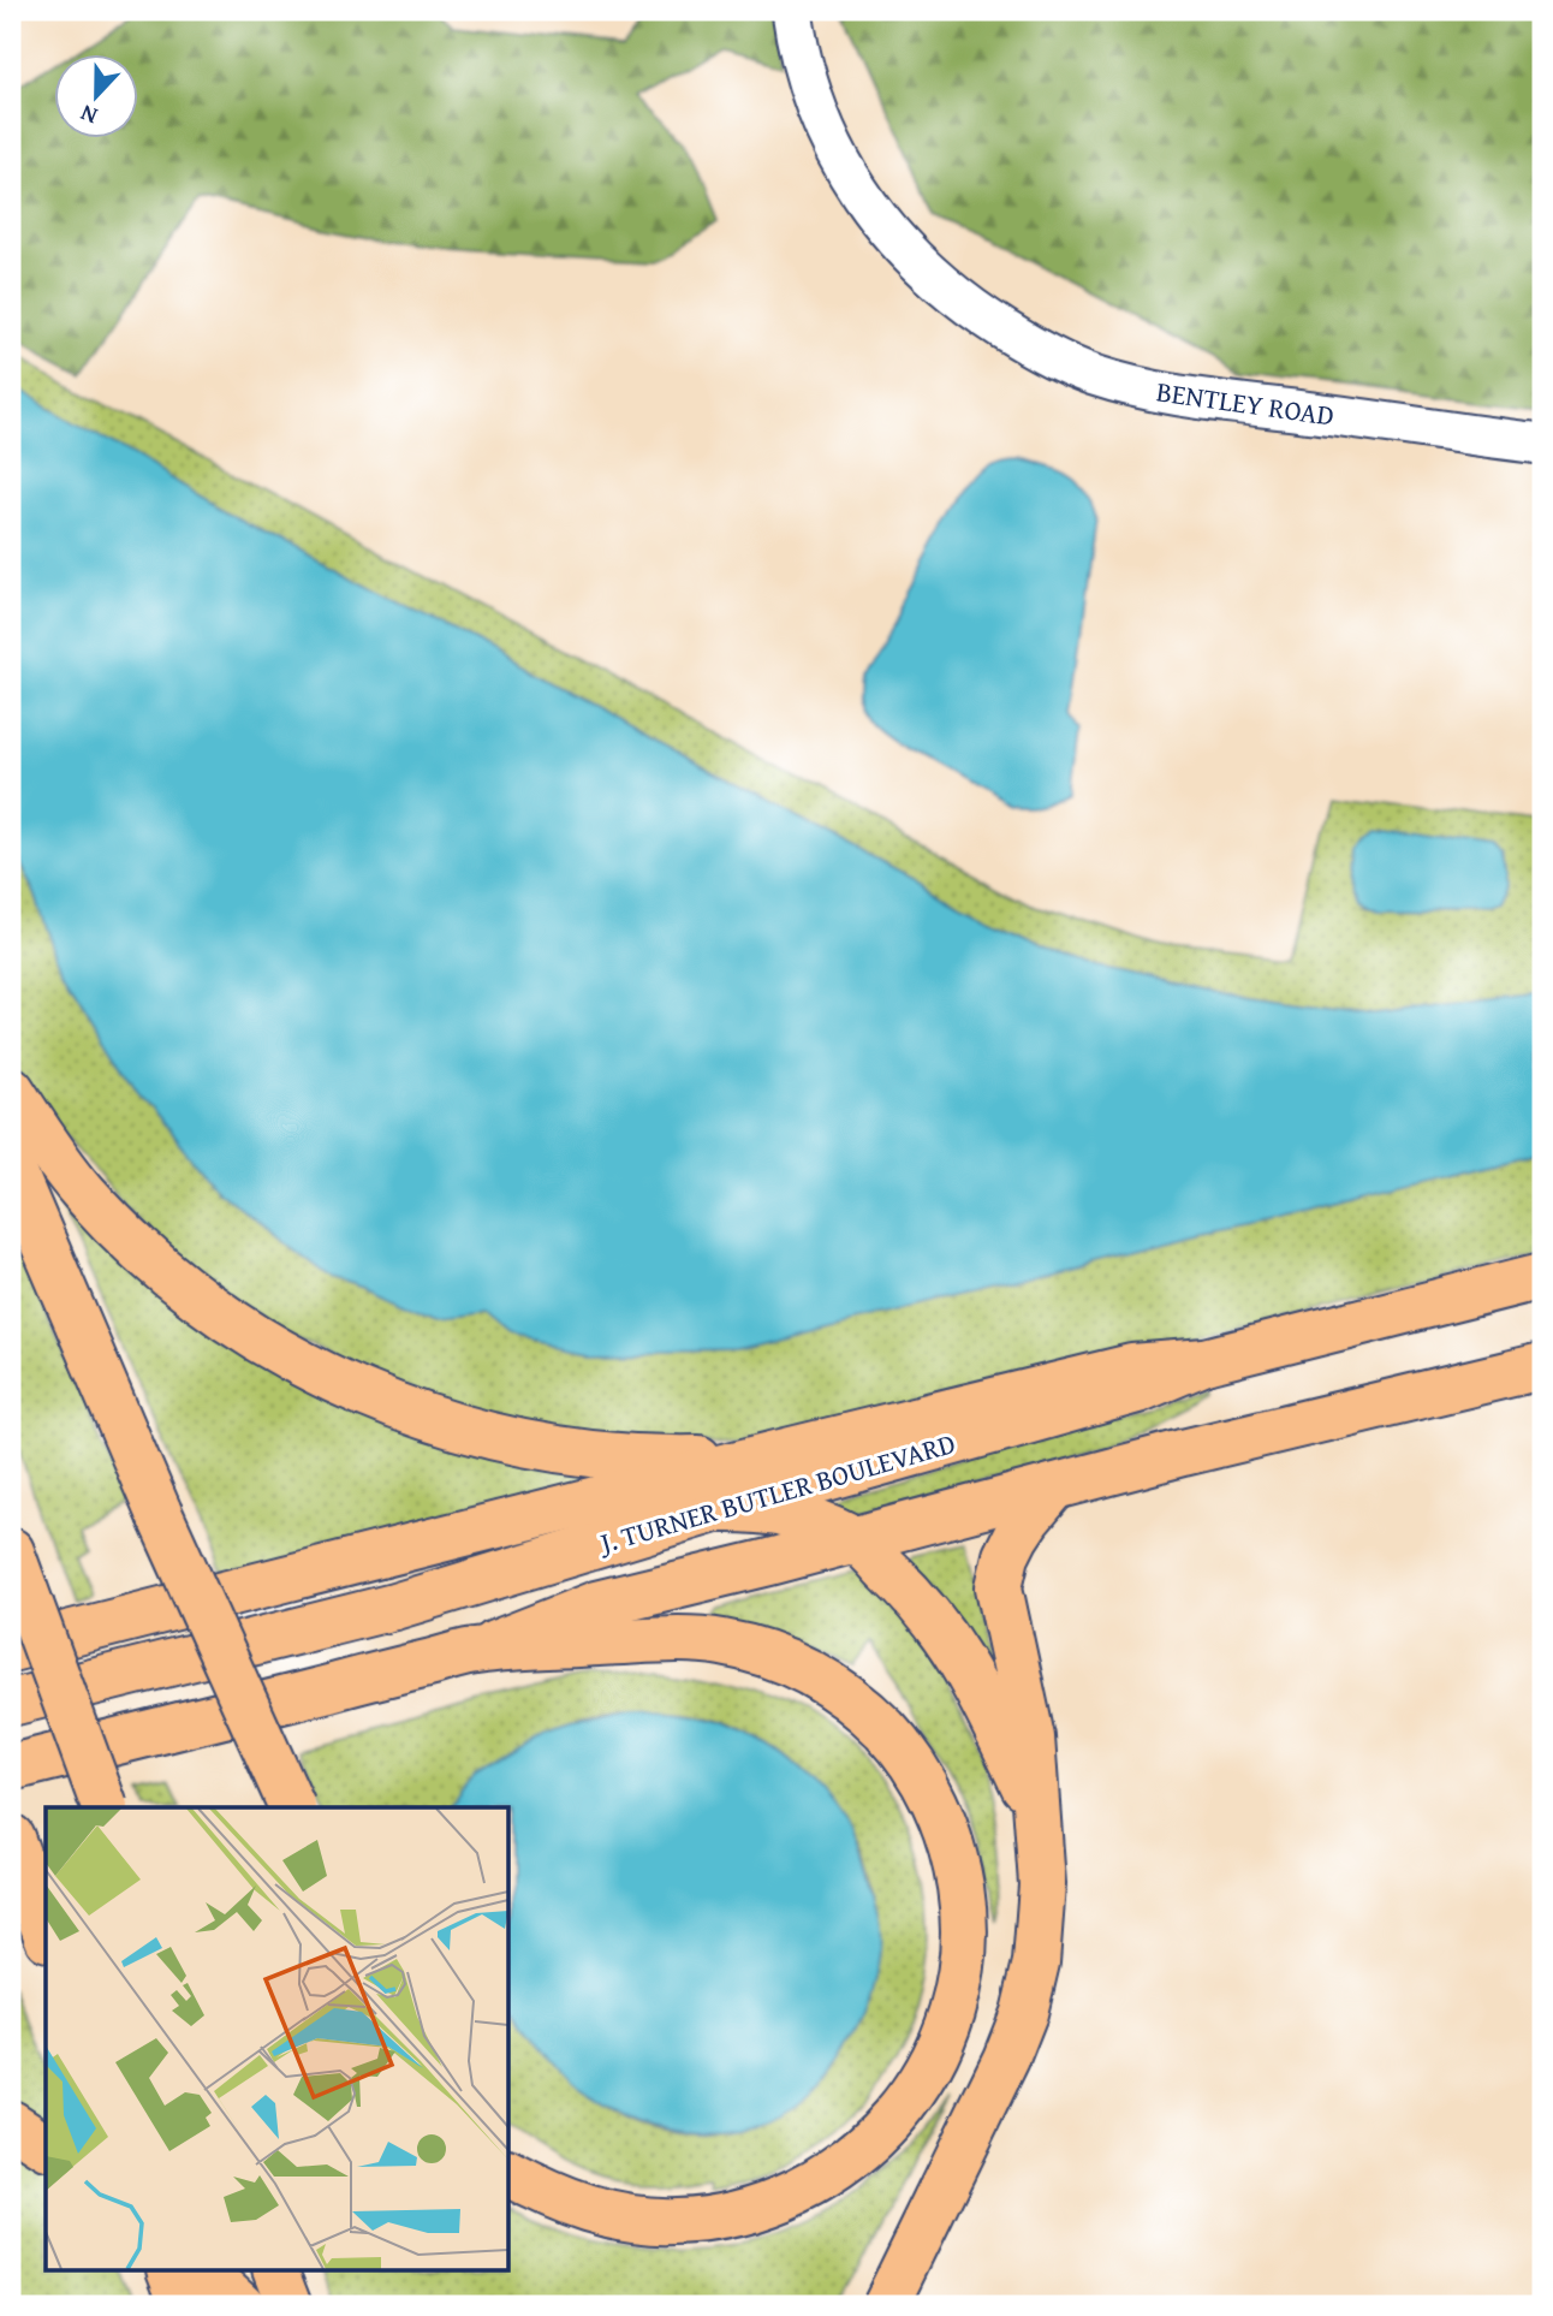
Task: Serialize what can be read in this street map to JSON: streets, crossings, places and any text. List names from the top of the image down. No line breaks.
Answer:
{"streets":{"main road":["J. TURNER BUTLER BOULEVARD"],"street":["BENTLEY ROAD"]},"north":"bottom"}
